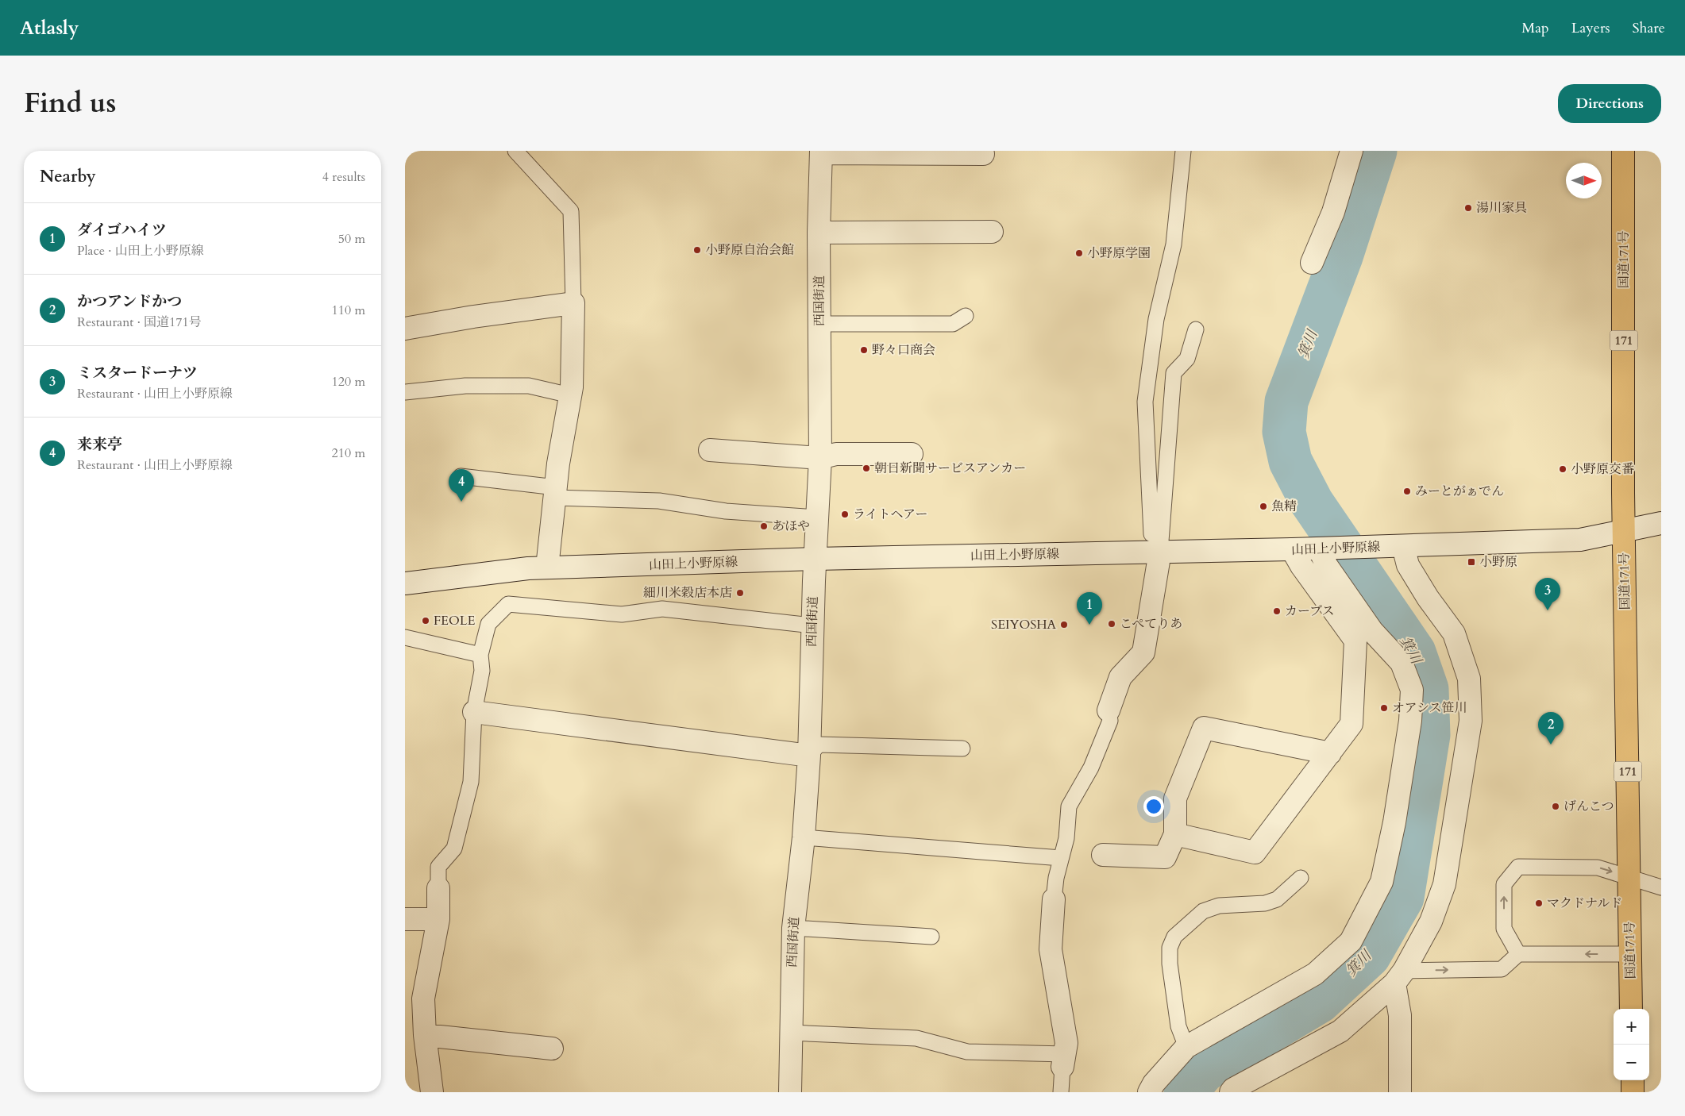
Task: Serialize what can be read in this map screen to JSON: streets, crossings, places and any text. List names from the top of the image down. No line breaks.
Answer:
{"streets":{"highway":["国道171号","171"],"street":["西国街道","山田上小野原線"]},"crossings":[["国道171号","山田上小野原線"],["西国街道","山田上小野原線"]],"water":["箕川"],"places":{"other":["湯川家具","小野原自治会館","小野原学園","野々口商会","朝日新聞サービスアンカー","小野原交番","みーとがぁでん","魚精","ライトヘアー","あほや","細川米穀店本店","カーブス","FEOLE","こぺてりあ","SEIYOSHA","オアシス笹川","げんこつ","マクドナルド"],"transit":["小野原"]},"north":"right","page":{"header":"Atlasly","nav":["Map","Layers","Share"],"title":"Find us","buttons":"Directions","heading":["Nearby","4 results"],"list":[{"mark":"1","name":"ダイゴハイツ","note":"Place · 山田上小野原線","value":"50 m"},{"mark":"2","name":"かつアンドかつ","note":"Restaurant · 国道171号","value":"110 m"},{"mark":"3","name":"ミスタードーナツ","note":"Restaurant · 山田上小野原線","value":"120 m"},{"mark":"4","name":"来来亭","note":"Restaurant · 山田上小野原線","value":"210 m"}],"pins":["4","3","1","2"],"map_buttons":["+","−"]}}
